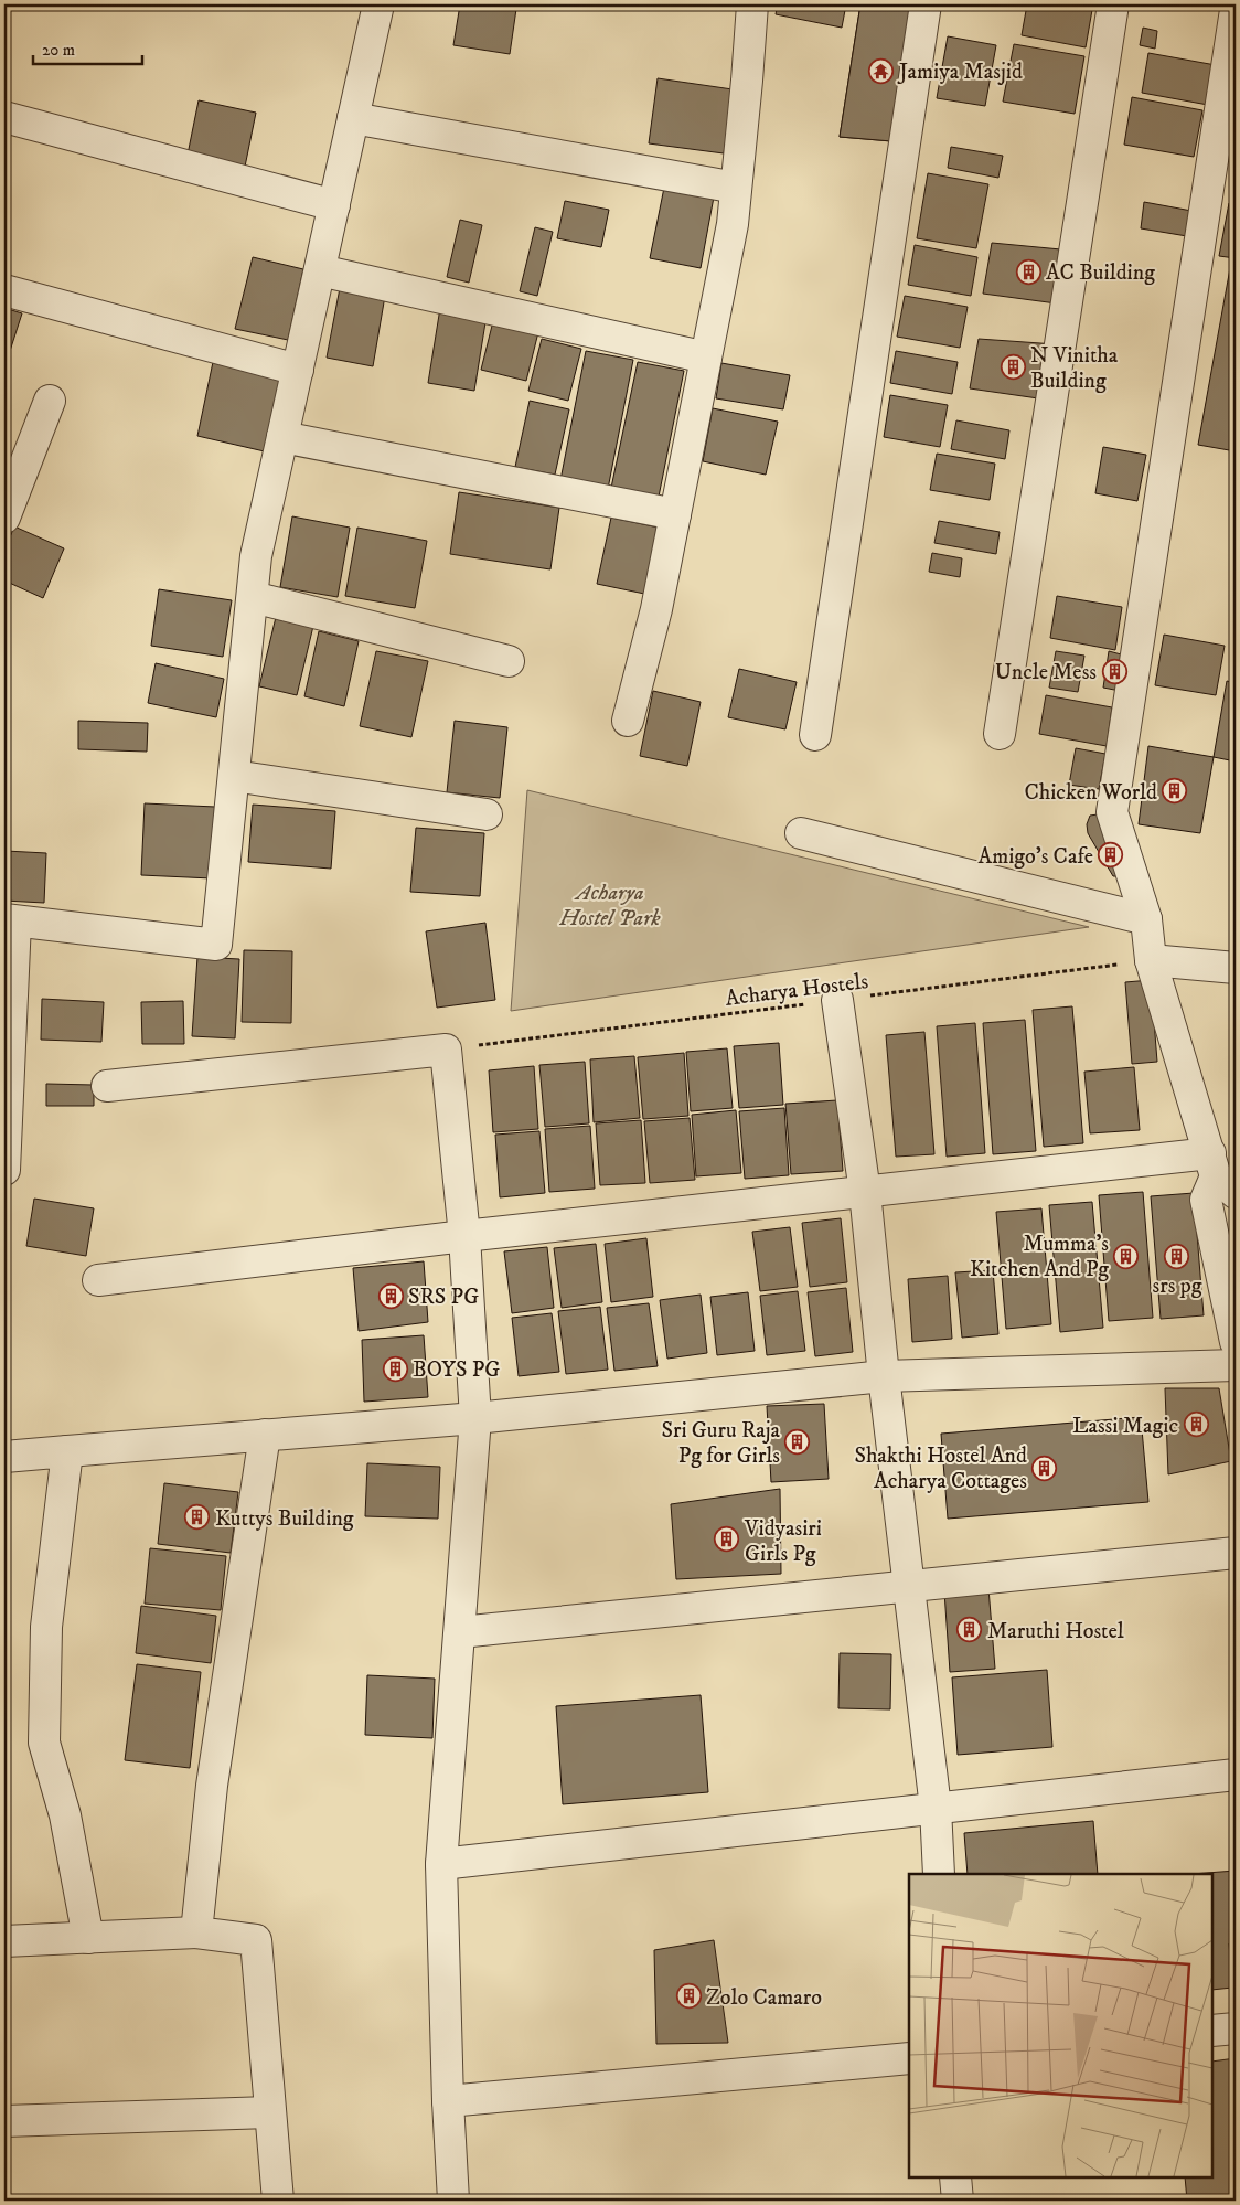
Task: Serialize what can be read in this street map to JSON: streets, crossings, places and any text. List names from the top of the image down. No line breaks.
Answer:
{"streets":{"path":["Acharya Hostels"]},"parks":["Acharya Hostel Park"],"places":{"temple":["Jamiya Masjid"],"building":["AC Building","N Vinitha Building","Uncle Mess","Chicken World","Amigo's Cafe","Mumma's Kitchen And Pg","srs pg","SRS PG","BOYS PG","Lassi Magic","Sri Guru Raja Pg for Girls","Shakthi Hostel And Acharya Cottages","Kuttys Building","Vidyasiri Girls Pg","Maruthi Hostel","Zolo Camaro"]},"scale_bar":"20 m"}
